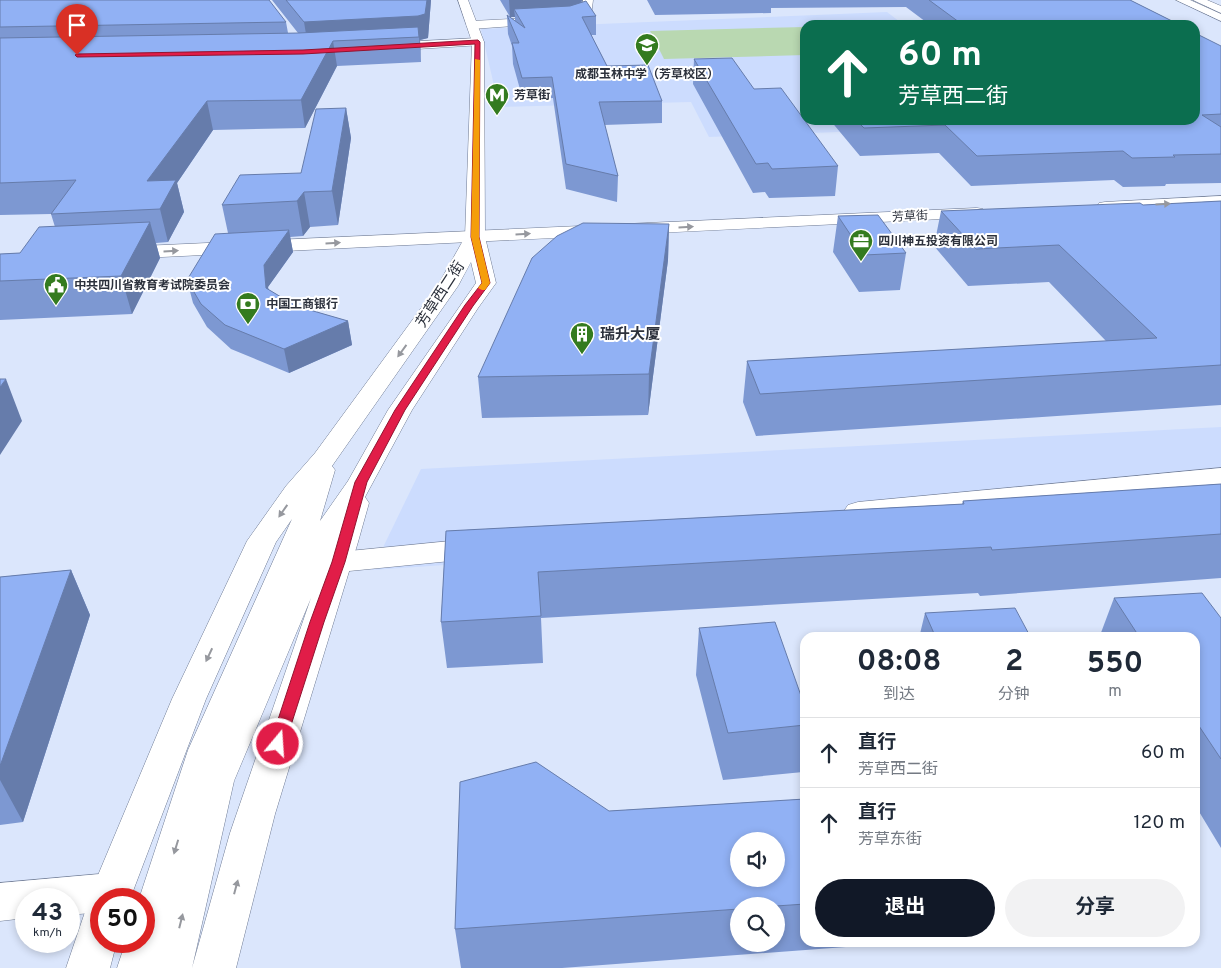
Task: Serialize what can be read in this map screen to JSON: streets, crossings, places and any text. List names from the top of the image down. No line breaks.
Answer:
{"streets":{"main road":["芳草街","芳草西二街"]},"crossings":[["芳草街","芳草西二街"]],"one_way":["芳草街"],"places":{"school or university":["成都玉林中学（芳草校区）"],"metro station":["芳草街"],"office":["四川神五投资有限公司"],"public building":["中共四川省教育考试院委员会"],"bank":["中国工商银行"],"building":["瑞升大厦"]},"page":{"turn":["60 m","芳草西二街"],"eta":["08:08","到达","2","分钟","550","m"],"list":[{"name":"直行","note":"芳草西二街","value":"60 m"},{"name":"直行","note":"芳草东街","value":"120 m"}],"buttons":["退出","分享"],"speed":"43 km/h","limit":"50"}}
